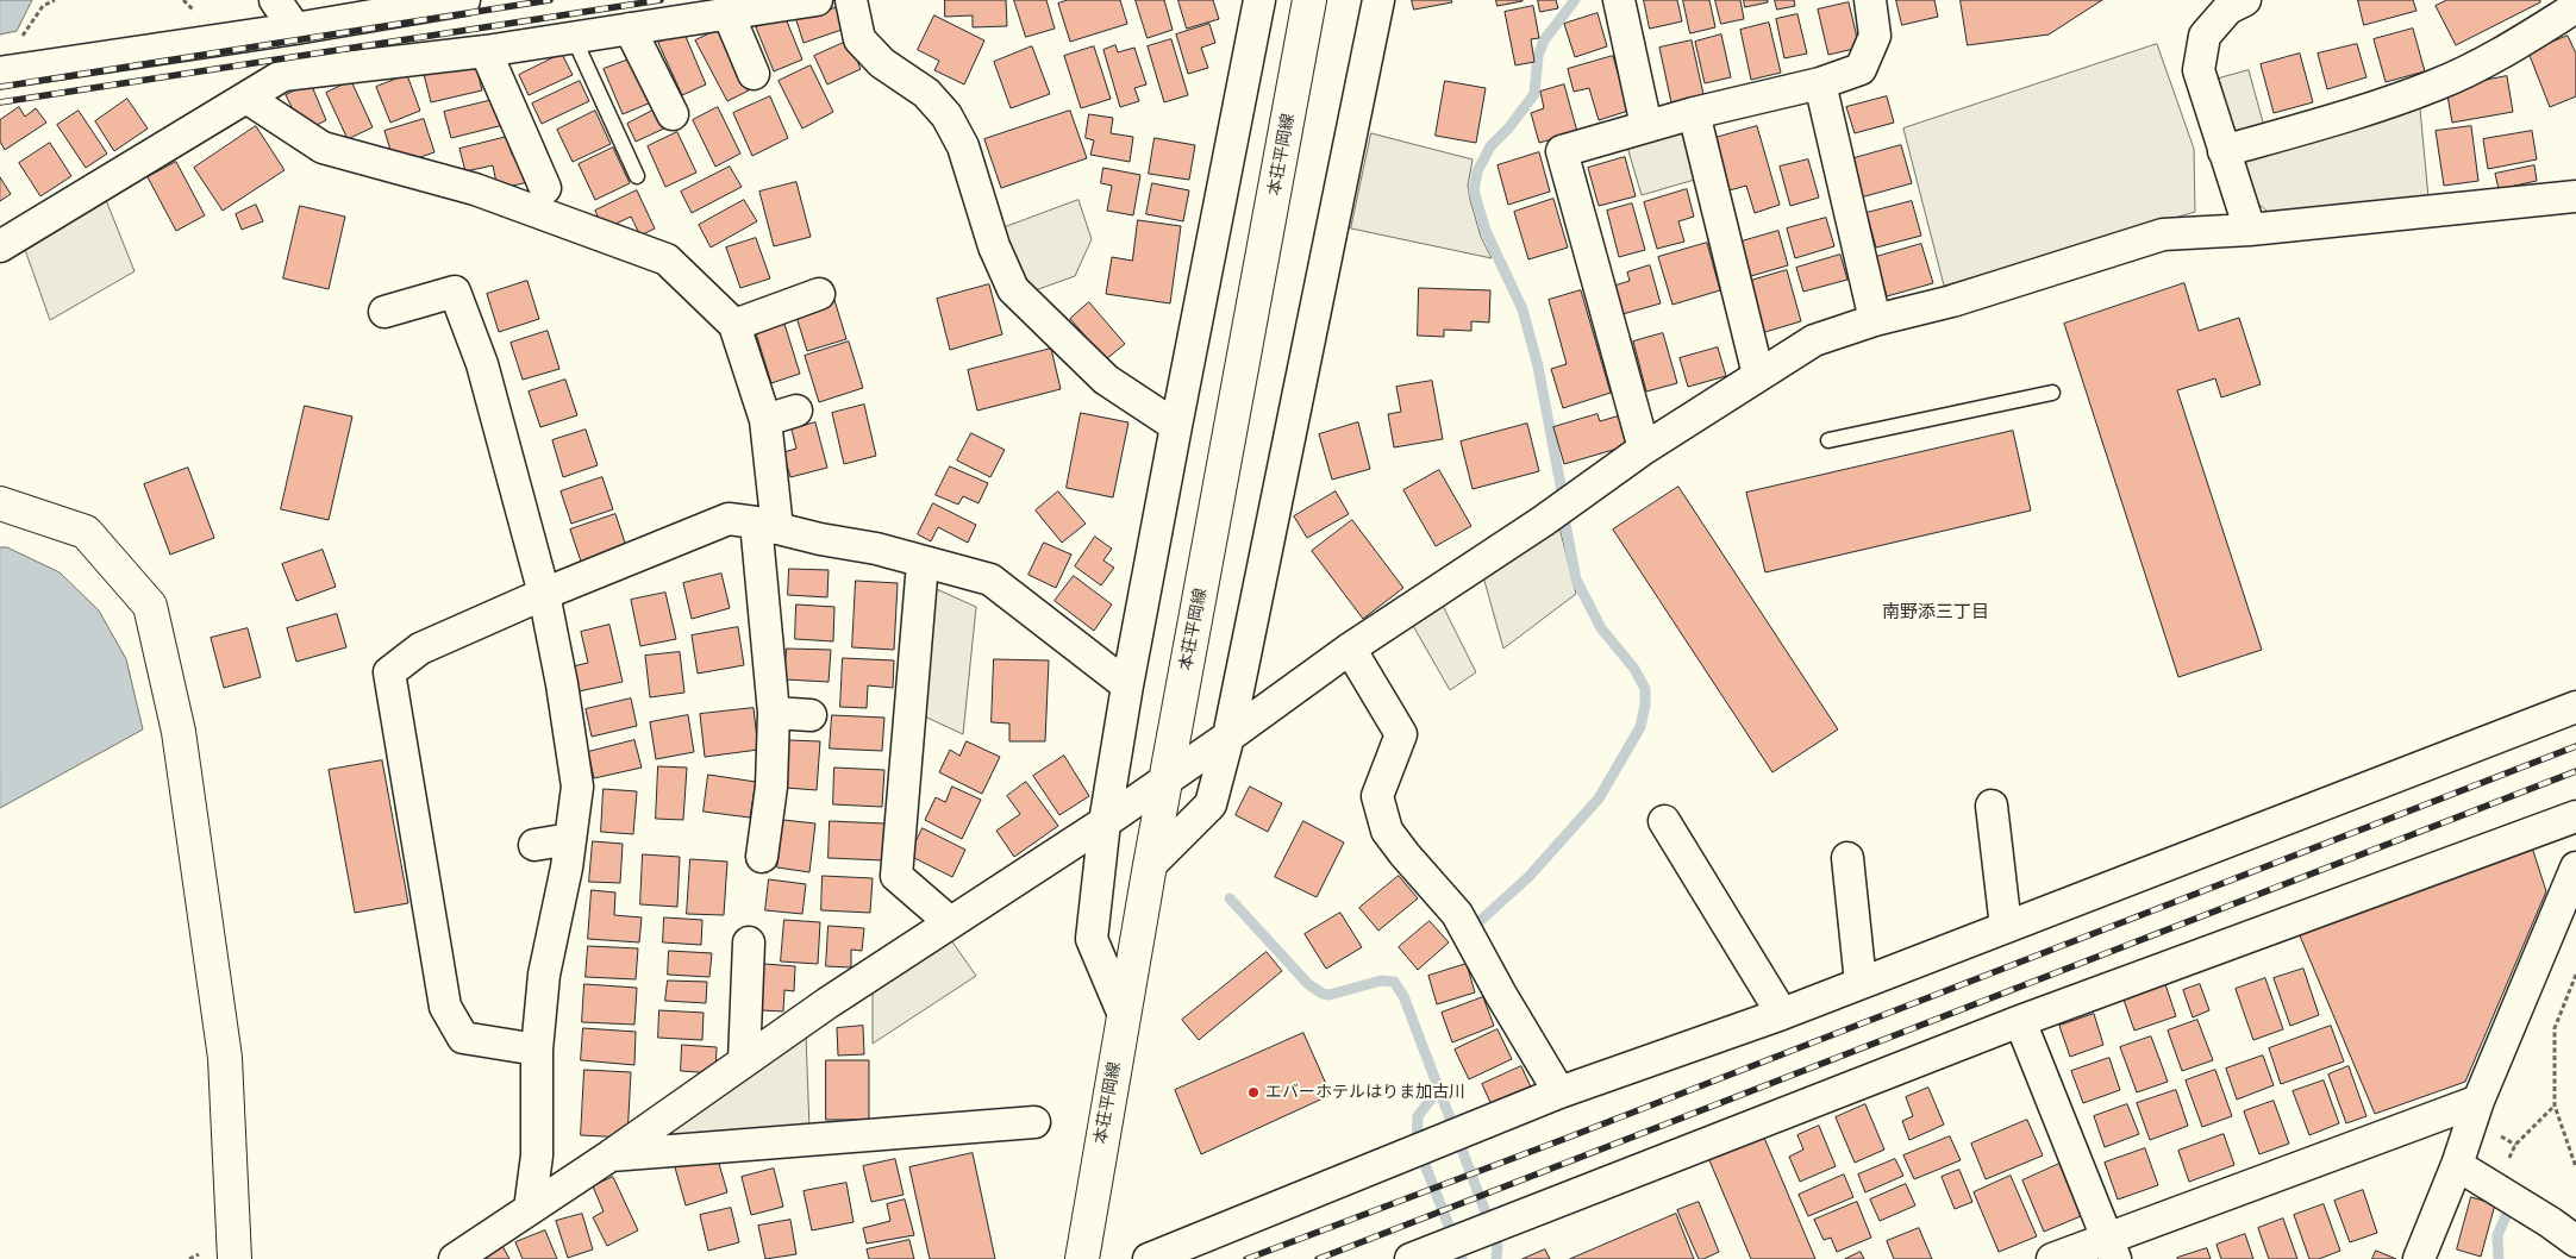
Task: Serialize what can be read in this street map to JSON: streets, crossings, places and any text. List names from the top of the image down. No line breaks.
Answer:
{"streets":{"main road":["本荘平岡線"]},"districts":["南野添三丁目"],"places":["エバーホテルはりま加古川"]}
